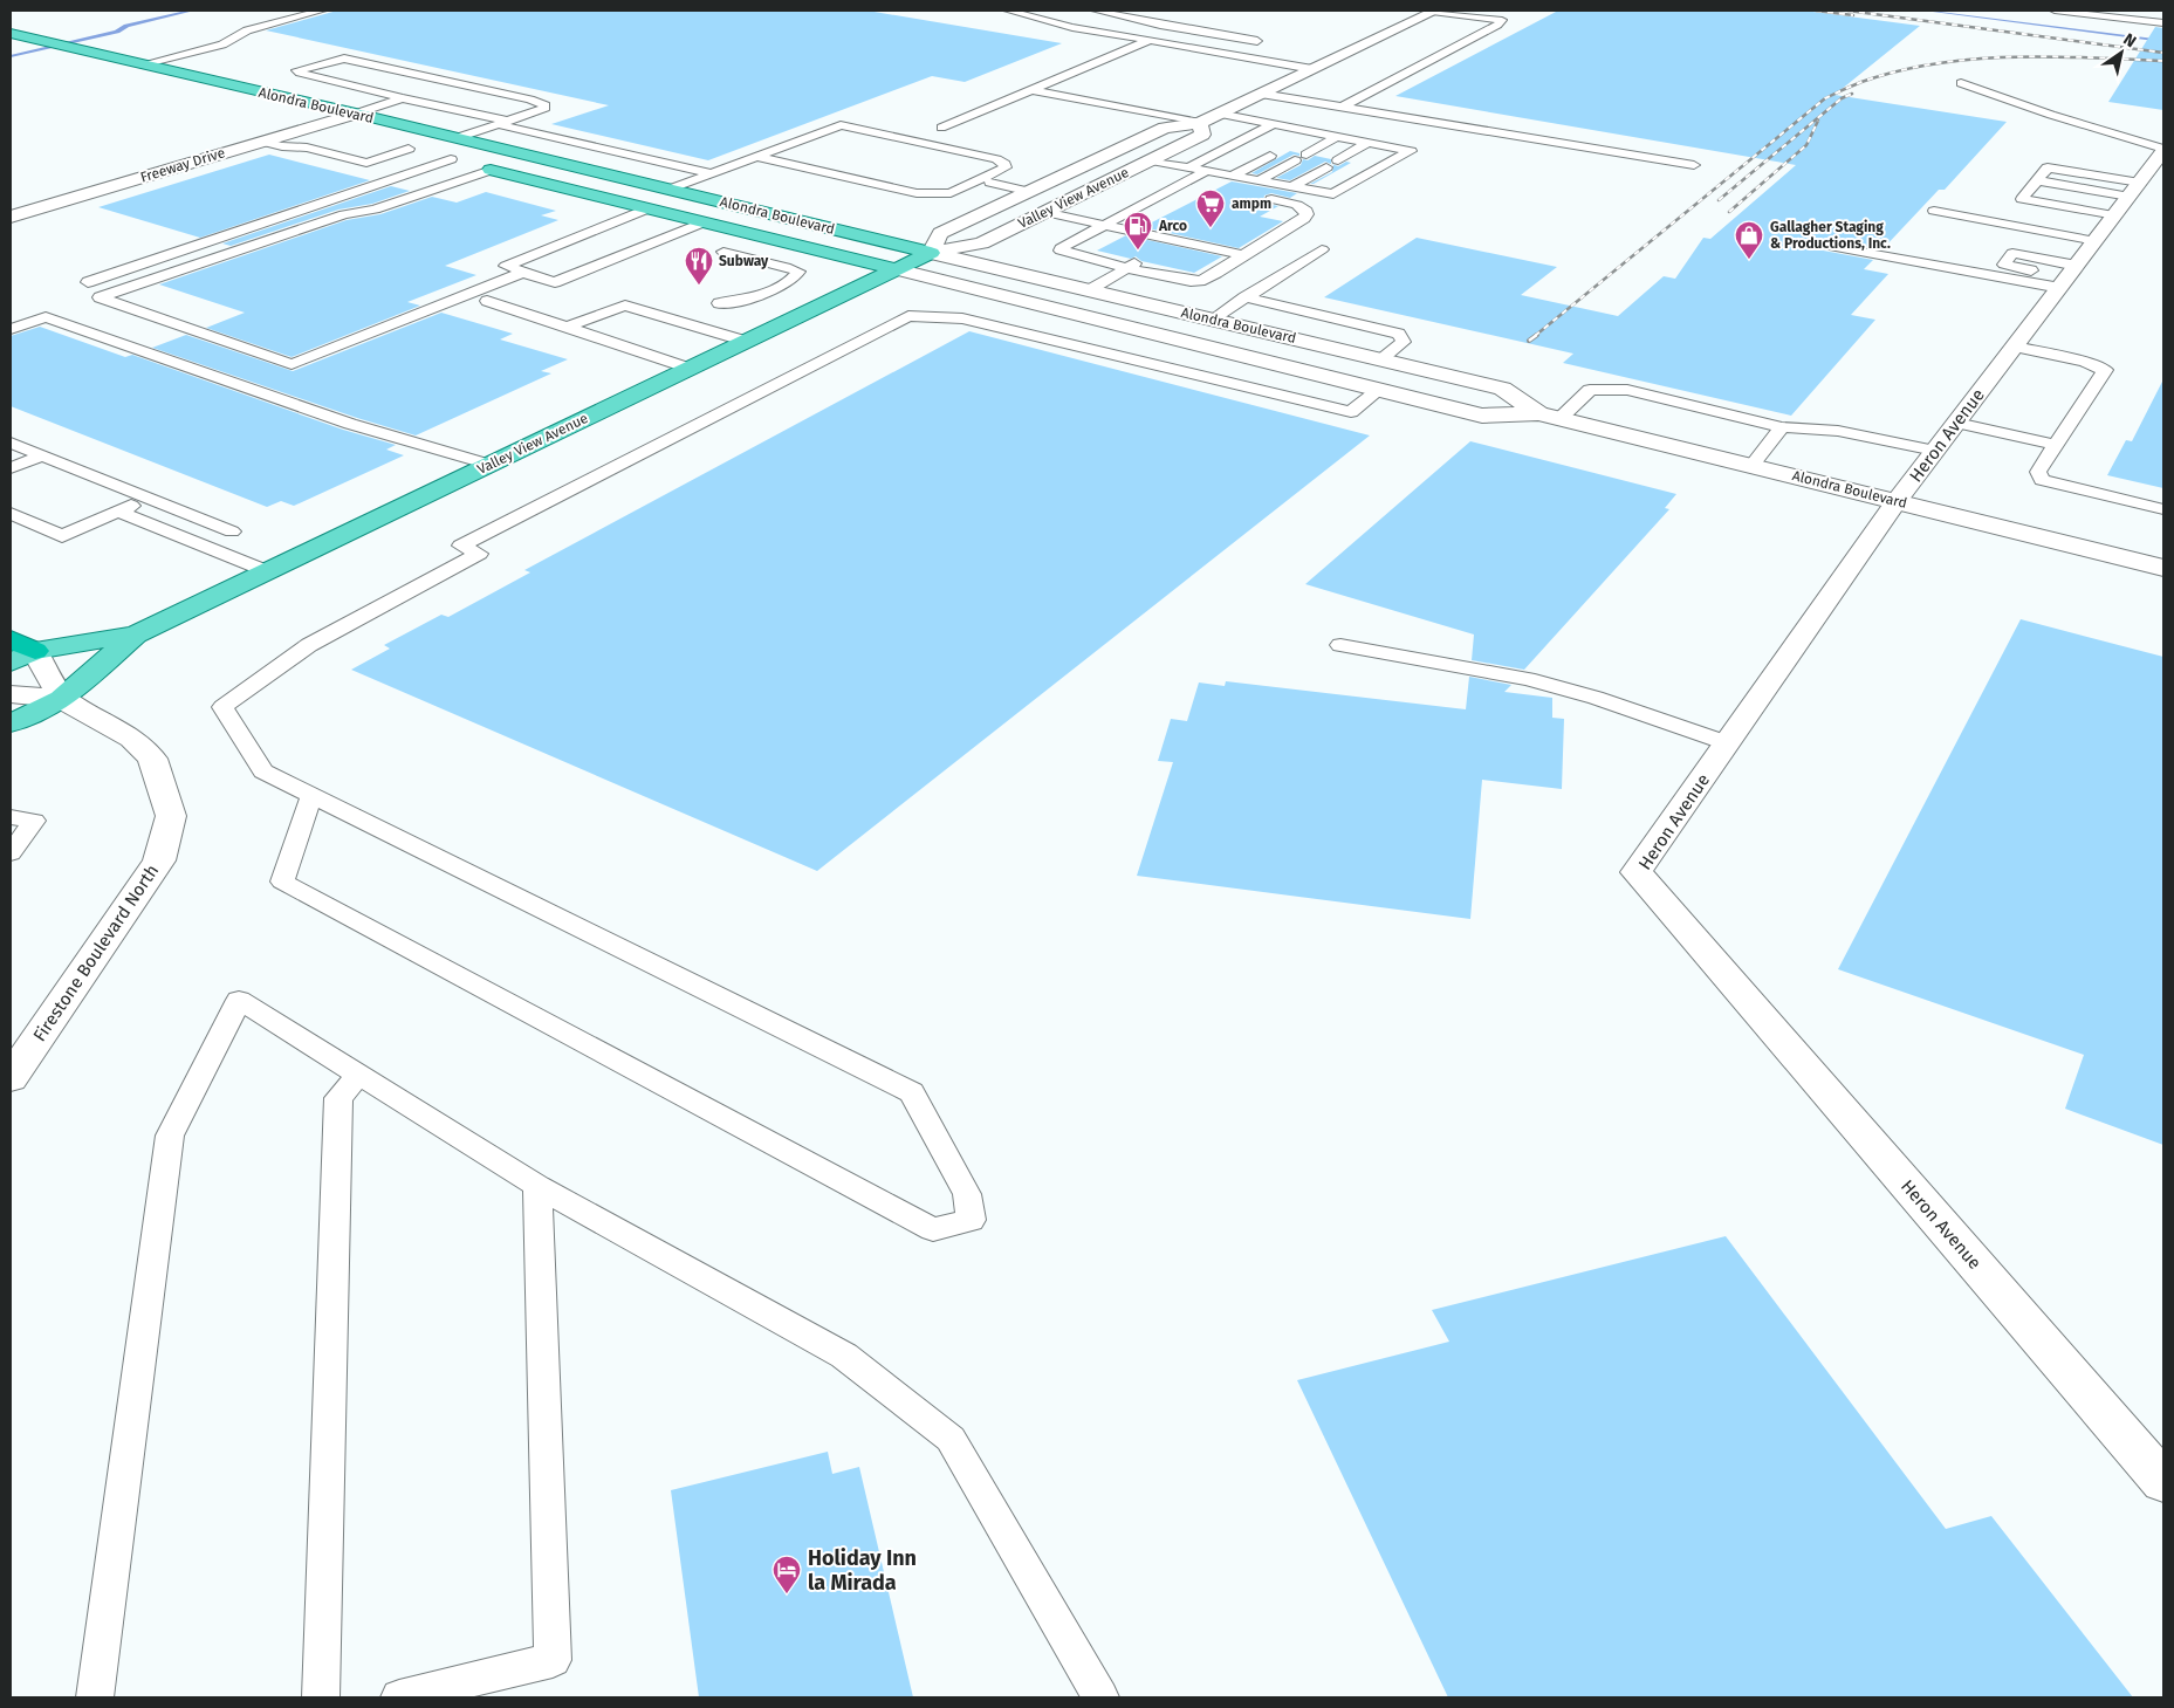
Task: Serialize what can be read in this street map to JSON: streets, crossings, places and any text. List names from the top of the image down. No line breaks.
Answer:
{"streets":{"main road":["Alondra Boulevard","Freeway Drive","Valley View Avenue","Heron Avenue","Firestone Boulevard North"]},"crossings":[["Alondra Boulevard","Freeway Drive"],["Alondra Boulevard","Valley View Avenue"],["Alondra Boulevard","Heron Avenue"],["Valley View Avenue","Firestone Boulevard North"]],"places":{"supermarket":["ampm"],"fuel station":["Arco"],"shop":["Gallagher Staging & Productions, Inc."],"restaurant":["Subway"],"hotel":["Holiday Inn la Mirada"]},"north":"top right"}
